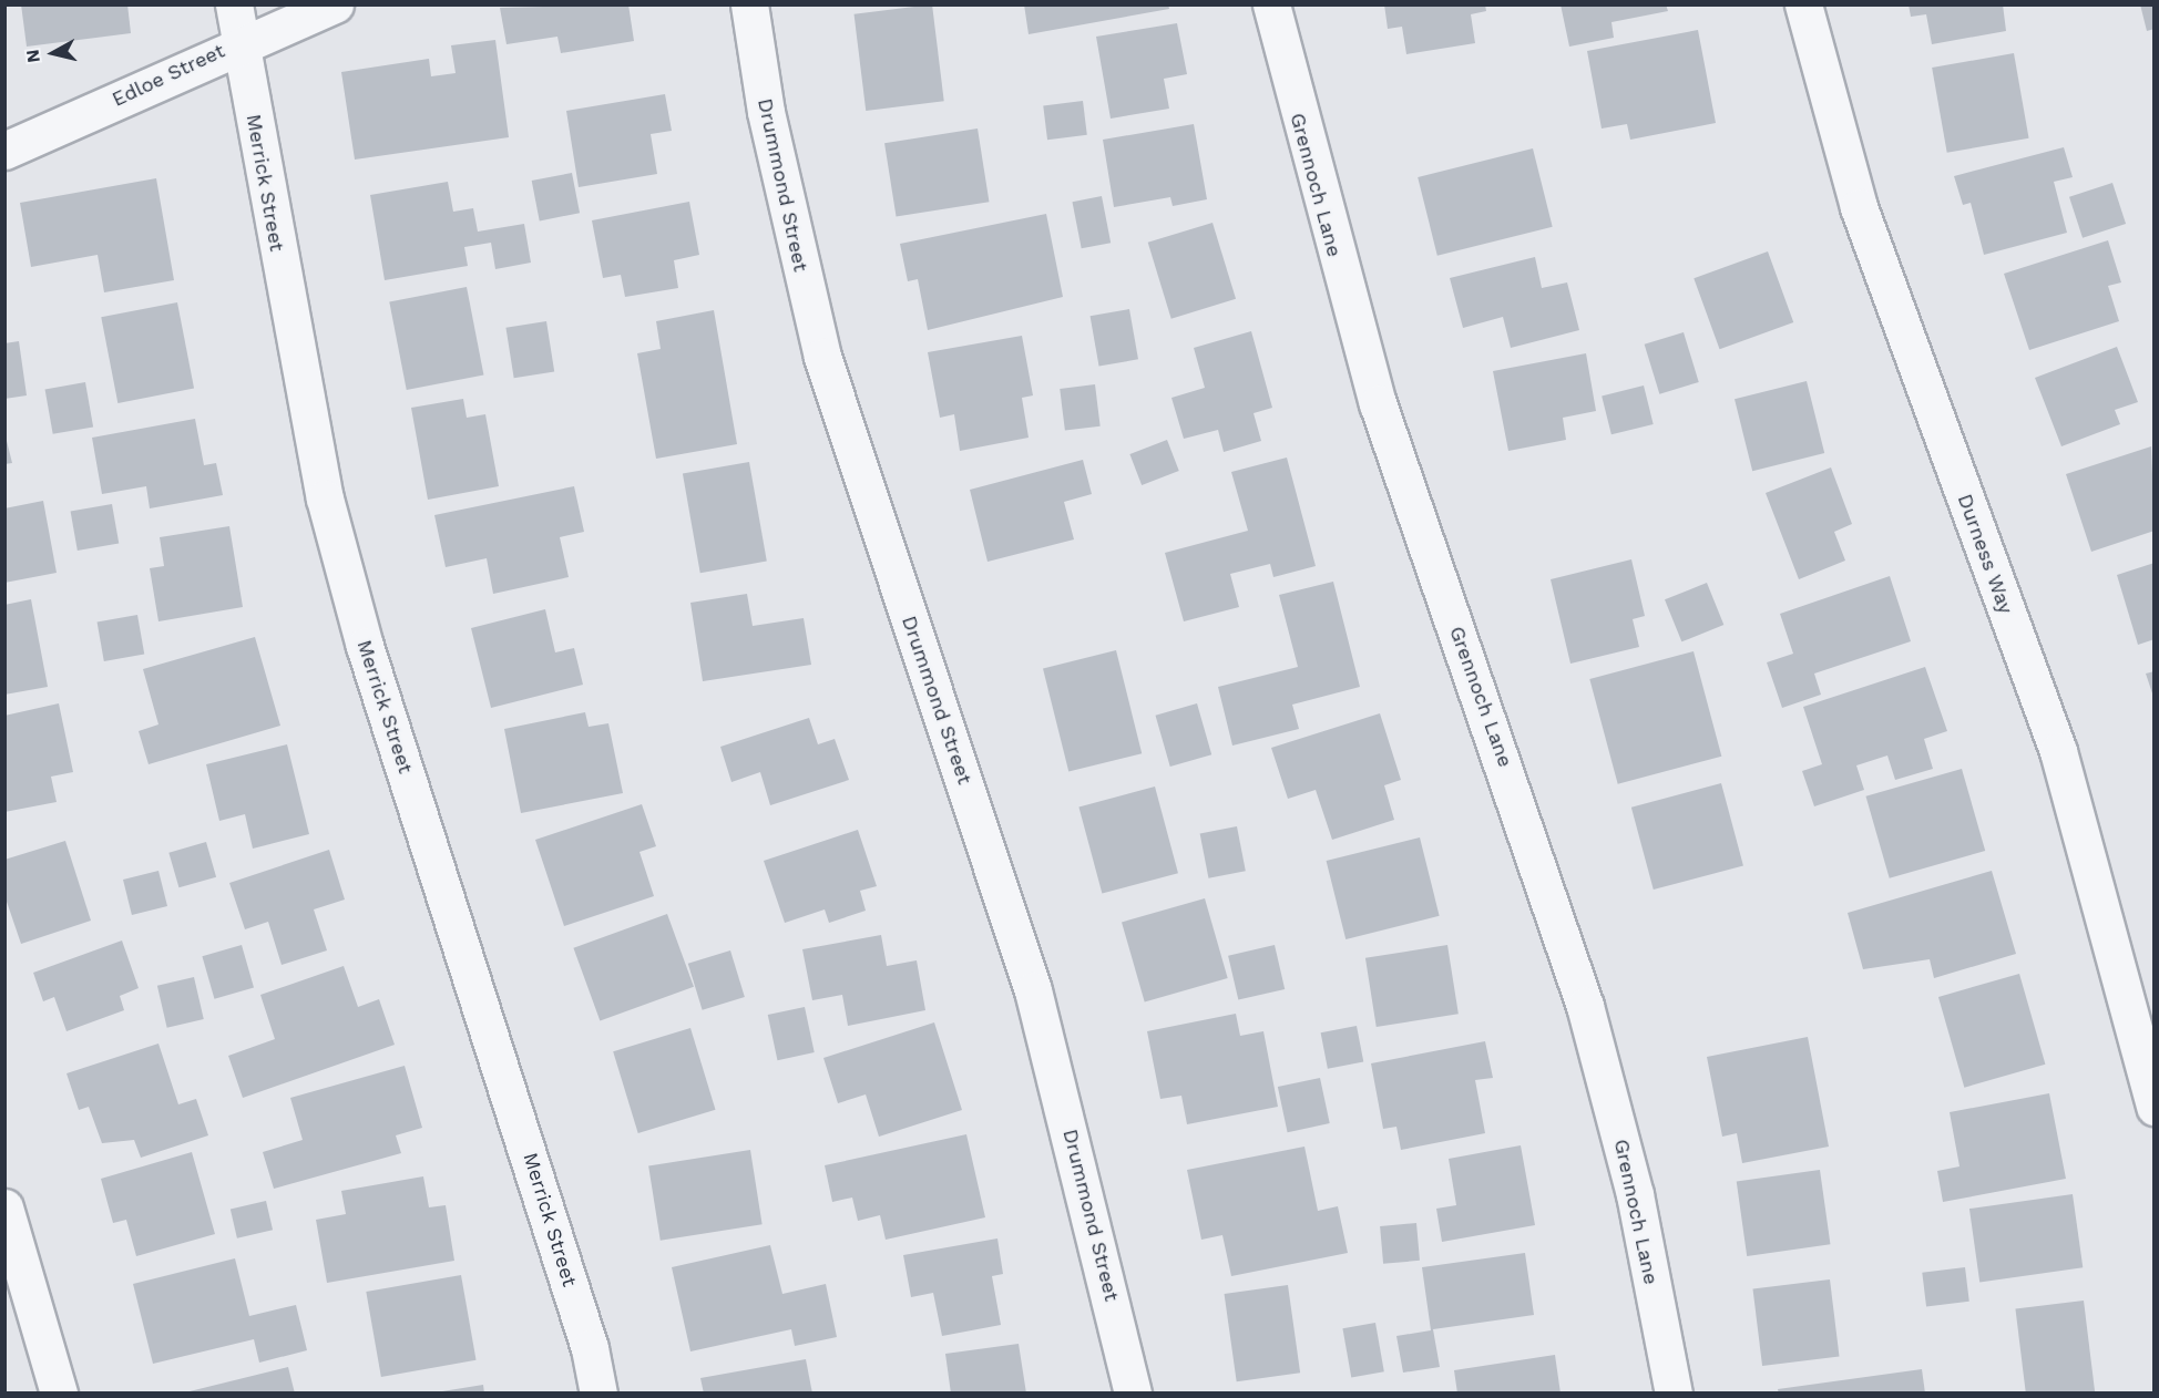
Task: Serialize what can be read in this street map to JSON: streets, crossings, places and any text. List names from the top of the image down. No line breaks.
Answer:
{"streets":{"street":["Edloe Street","Merrick Street","Drummond Street","Grennoch Lane","Durness Way"]},"crossings":[["Edloe Street","Merrick Street"]],"north":"left"}
